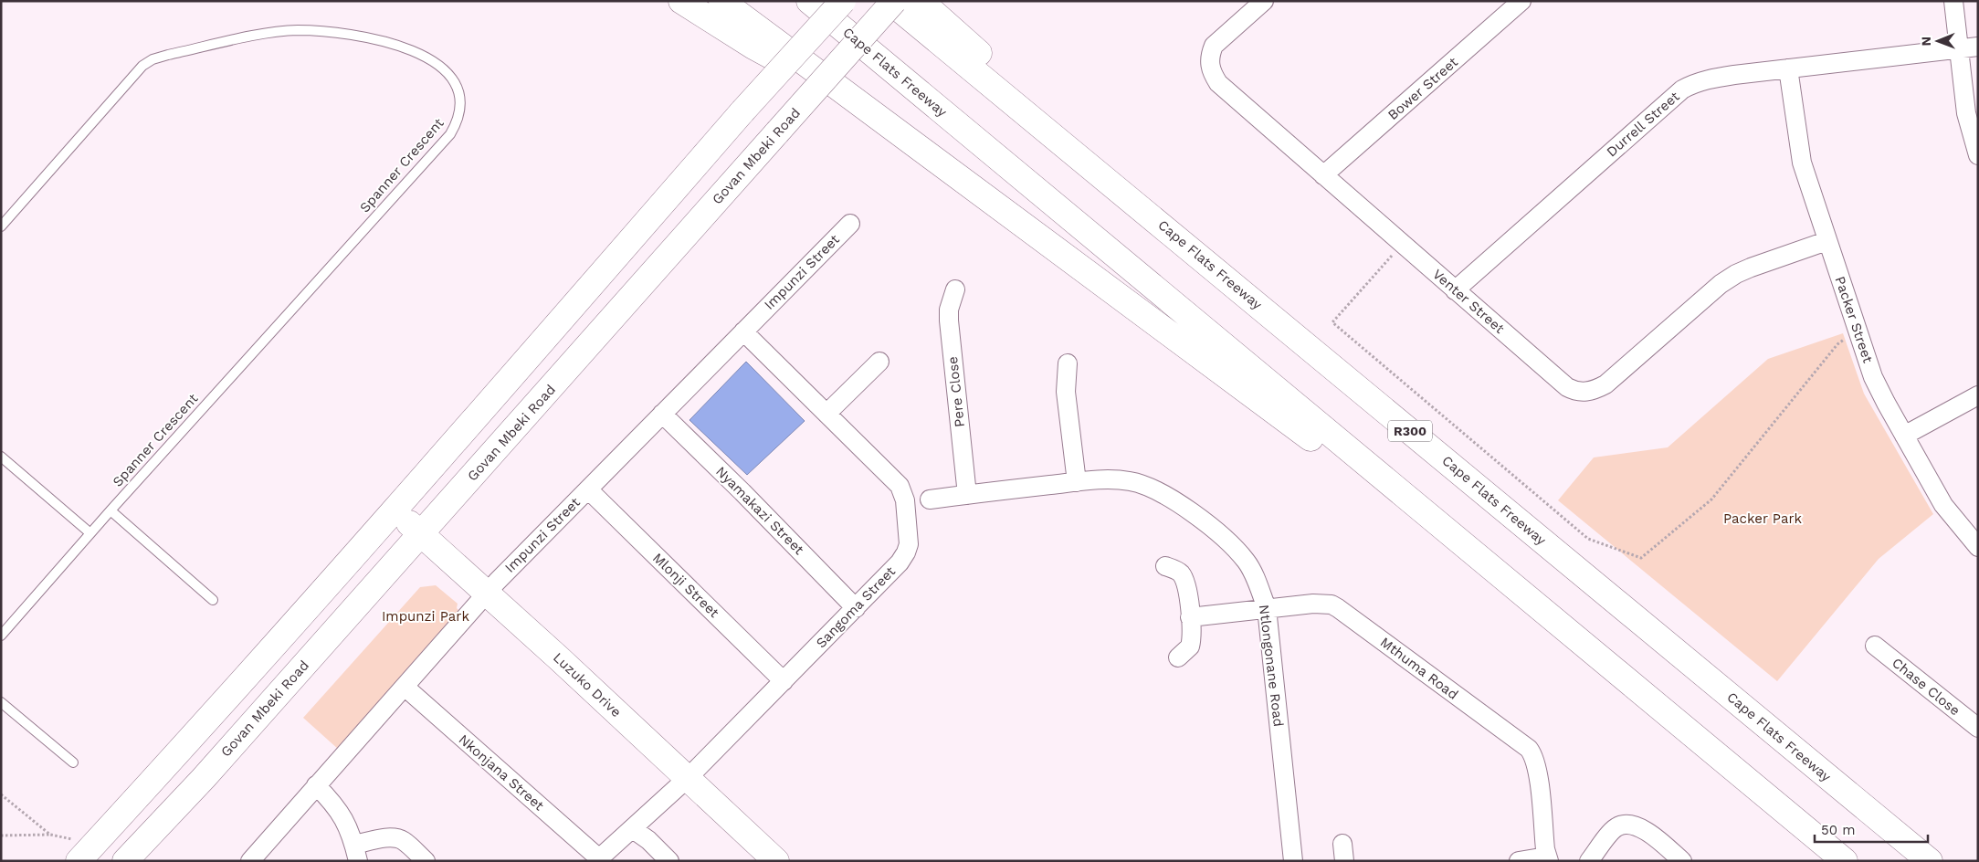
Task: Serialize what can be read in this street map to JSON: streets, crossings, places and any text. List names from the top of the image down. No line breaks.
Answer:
{"streets":{"main road":["Cape Flats Freeway","Govan Mbeki Road","R300","Luzuko Drive"],"street":["Bower Street","Durrell Street","Impunzi Street","Venter Street","Packer Street","Pere Close","Nyamakazi Street","Mlonji Street","Sangoma Street","Ntlongonane Road","Mthuma Road","Chase Close","Nkonjana Street"],"lane":["Spanner Crescent"]},"crossings":[["Bower Street","Venter Street"],["Durrell Street","Venter Street"],["Durrell Street","Packer Street"],["Govan Mbeki Road","Luzuko Drive"],["Impunzi Street","Nyamakazi Street"],["Impunzi Street","Mlonji Street"],["Impunzi Street","Sangoma Street"],["Impunzi Street","Luzuko Drive"],["Impunzi Street","Nkonjana Street"],["Venter Street","Packer Street"],["Pere Close","Ntlongonane Road"],["Nyamakazi Street","Sangoma Street"],["Mlonji Street","Sangoma Street"],["Sangoma Street","Luzuko Drive"],["Sangoma Street","Nkonjana Street"],["Ntlongonane Road","Mthuma Road"]],"parks":["Packer Park","Impunzi Park"],"scale_bar":"50 m","north":"left"}
